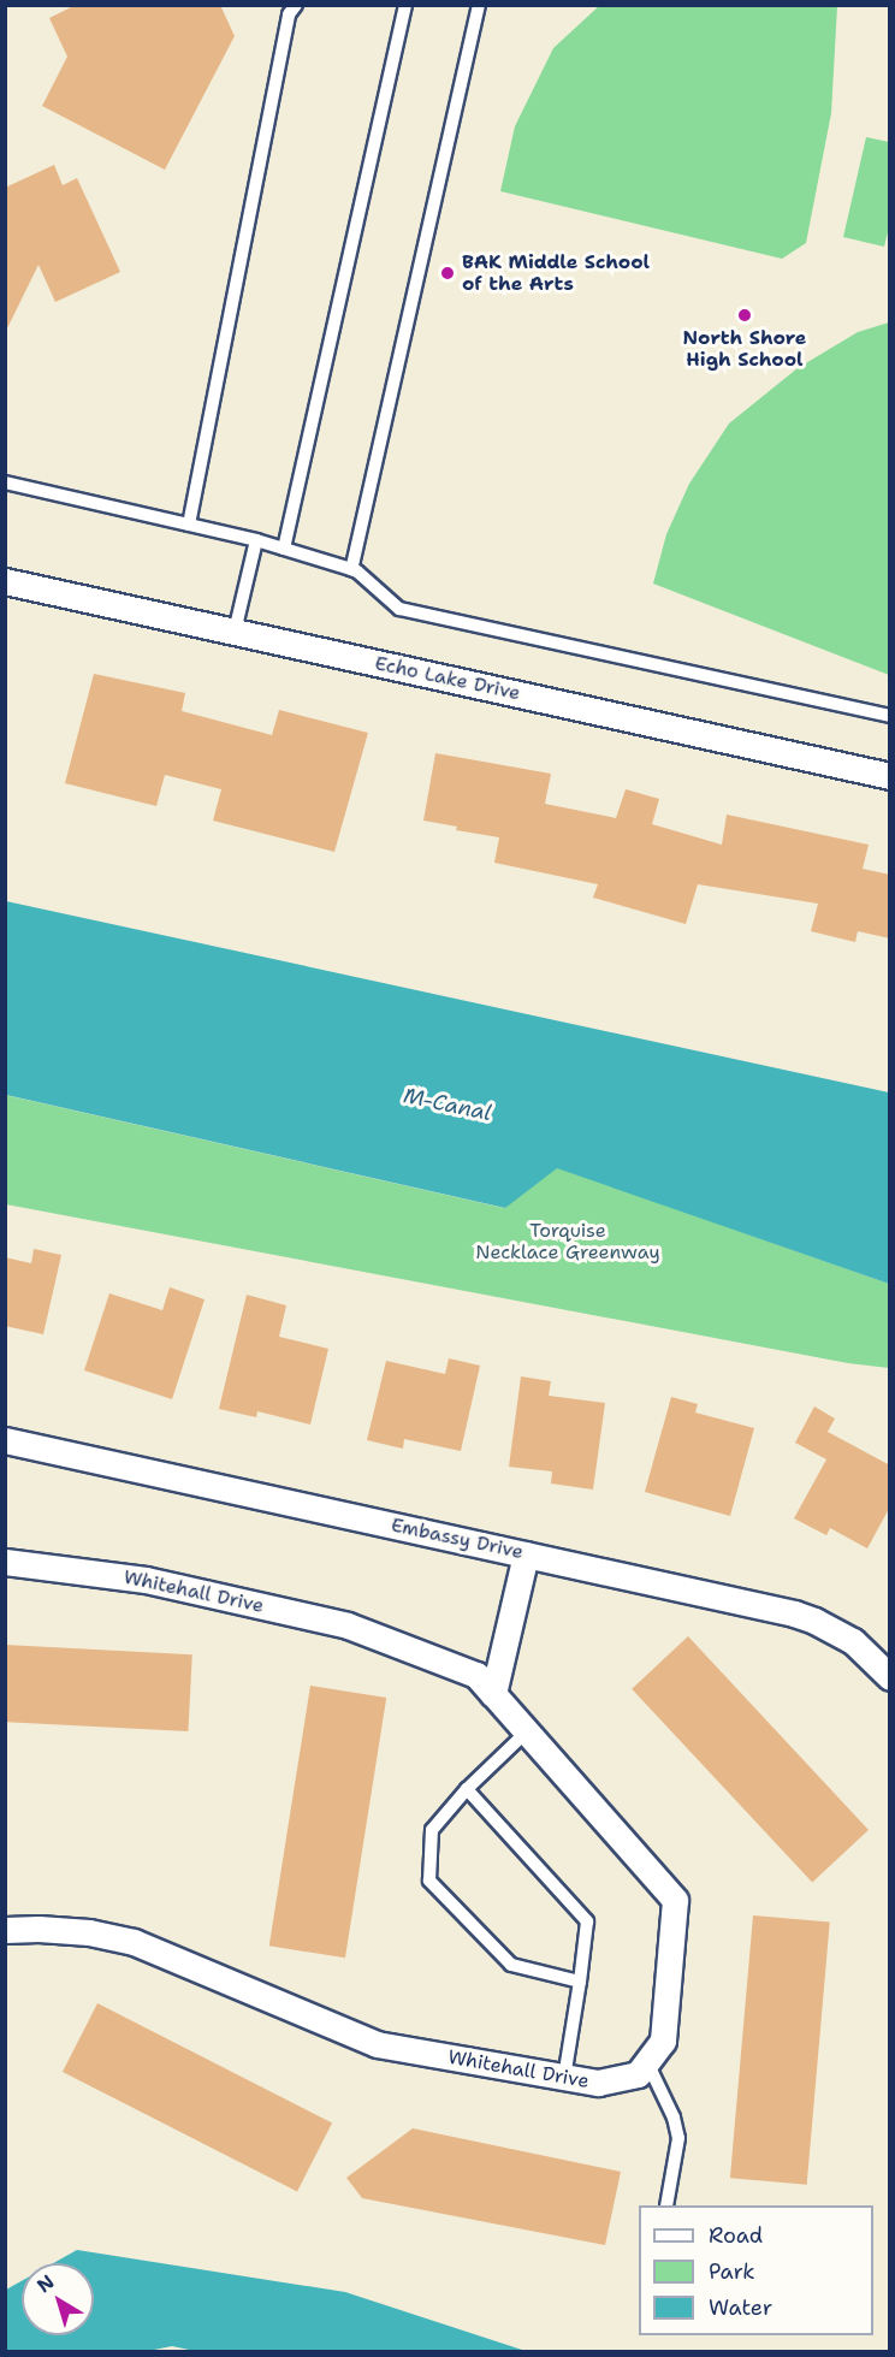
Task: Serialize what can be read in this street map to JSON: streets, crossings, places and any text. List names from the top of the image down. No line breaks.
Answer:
{"streets":{"street":["Echo Lake Drive","Embassy Drive","Whitehall Drive"]},"water":["M-Canal"],"parks":["Torquise Necklace Greenway"],"places":["BAK Middle School of the Arts","North Shore High School"],"legend":["Road","Park","Water"],"north":"top left"}
